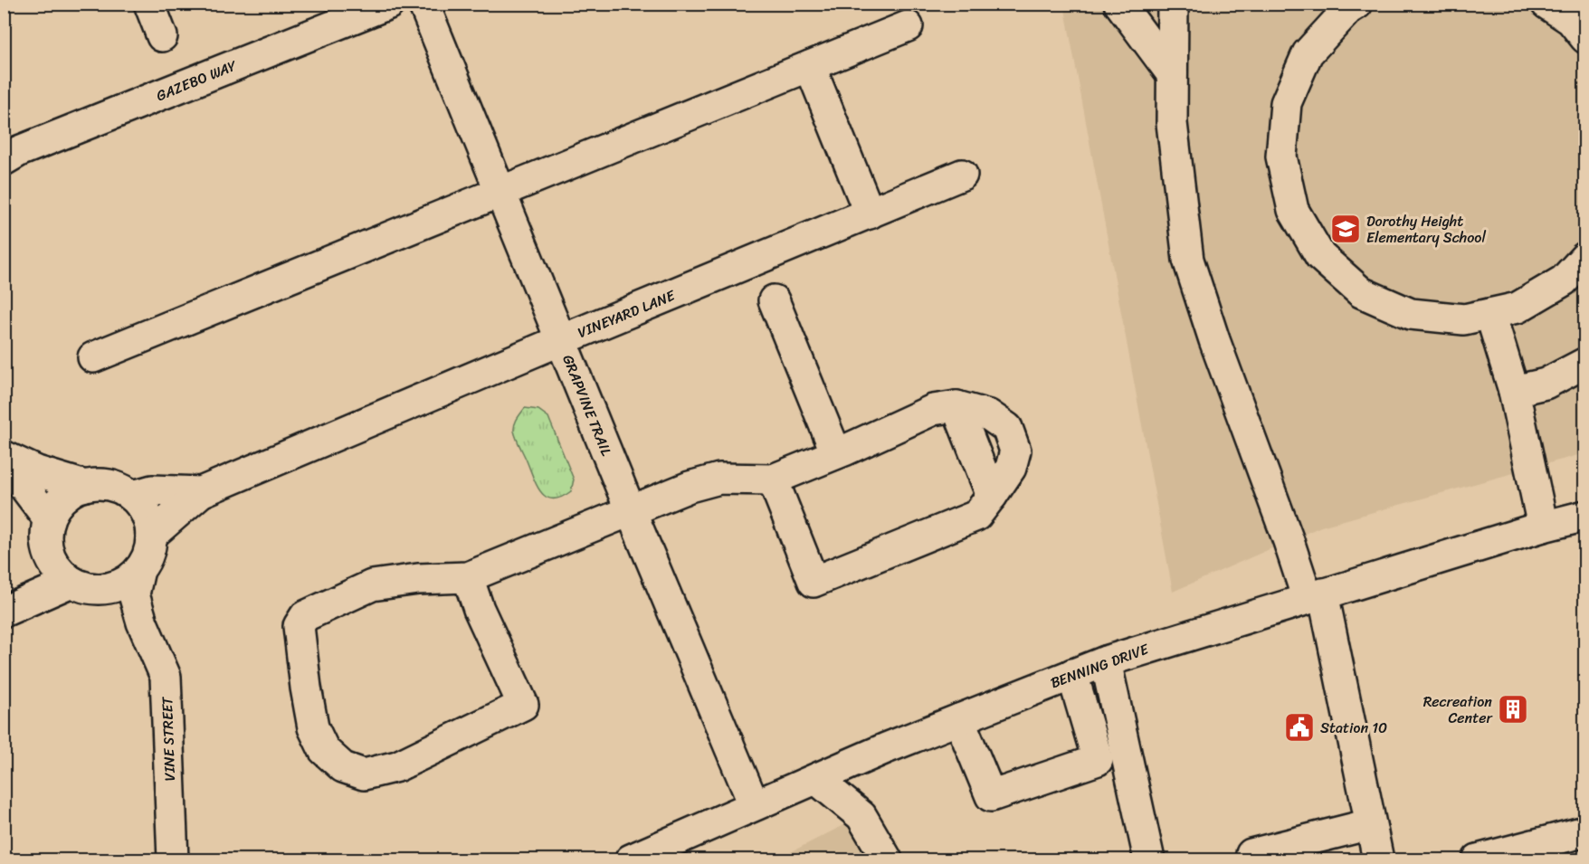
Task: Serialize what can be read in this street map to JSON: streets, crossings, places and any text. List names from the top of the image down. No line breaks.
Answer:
{"streets":{"street":["GAZEBO WAY","VINEYARD LANE","GRAPVINE TRAIL","BENNING DRIVE","VINE STREET"]},"crossings":[["VINEYARD LANE","GRAPVINE TRAIL"],["VINEYARD LANE","VINE STREET"],["GRAPVINE TRAIL","BENNING DRIVE"]],"places":{"school or university":["Dorothy Height Elementary School"],"building":["Recreation Center"],"public building":["Station 10"]}}
